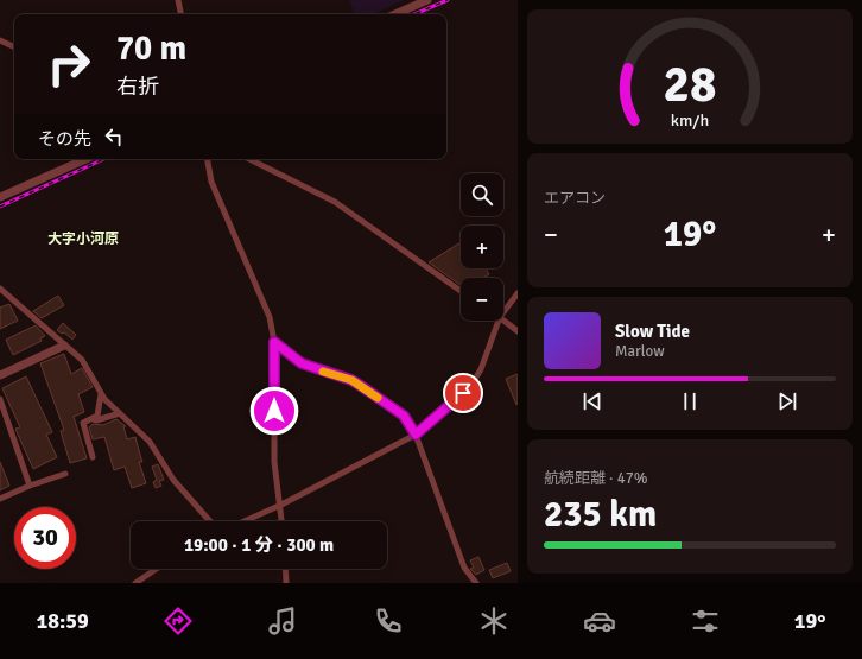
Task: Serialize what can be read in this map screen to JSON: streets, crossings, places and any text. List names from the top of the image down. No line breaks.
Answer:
{"districts":["大字小河原"],"page":{"turn":["70 m","右折"],"then":"その先","tile":["エアコン",["航続距離 · 47%","235 km"]],"map_buttons":["+","−"],"heat":["−","19°","+"],"song":["Slow Tide","Marlow"],"limit":"30","trip":"19:00 · 1 分 · 300 m","tabs":["18:59","19°"],"gauge":["28","km/h"]}}
